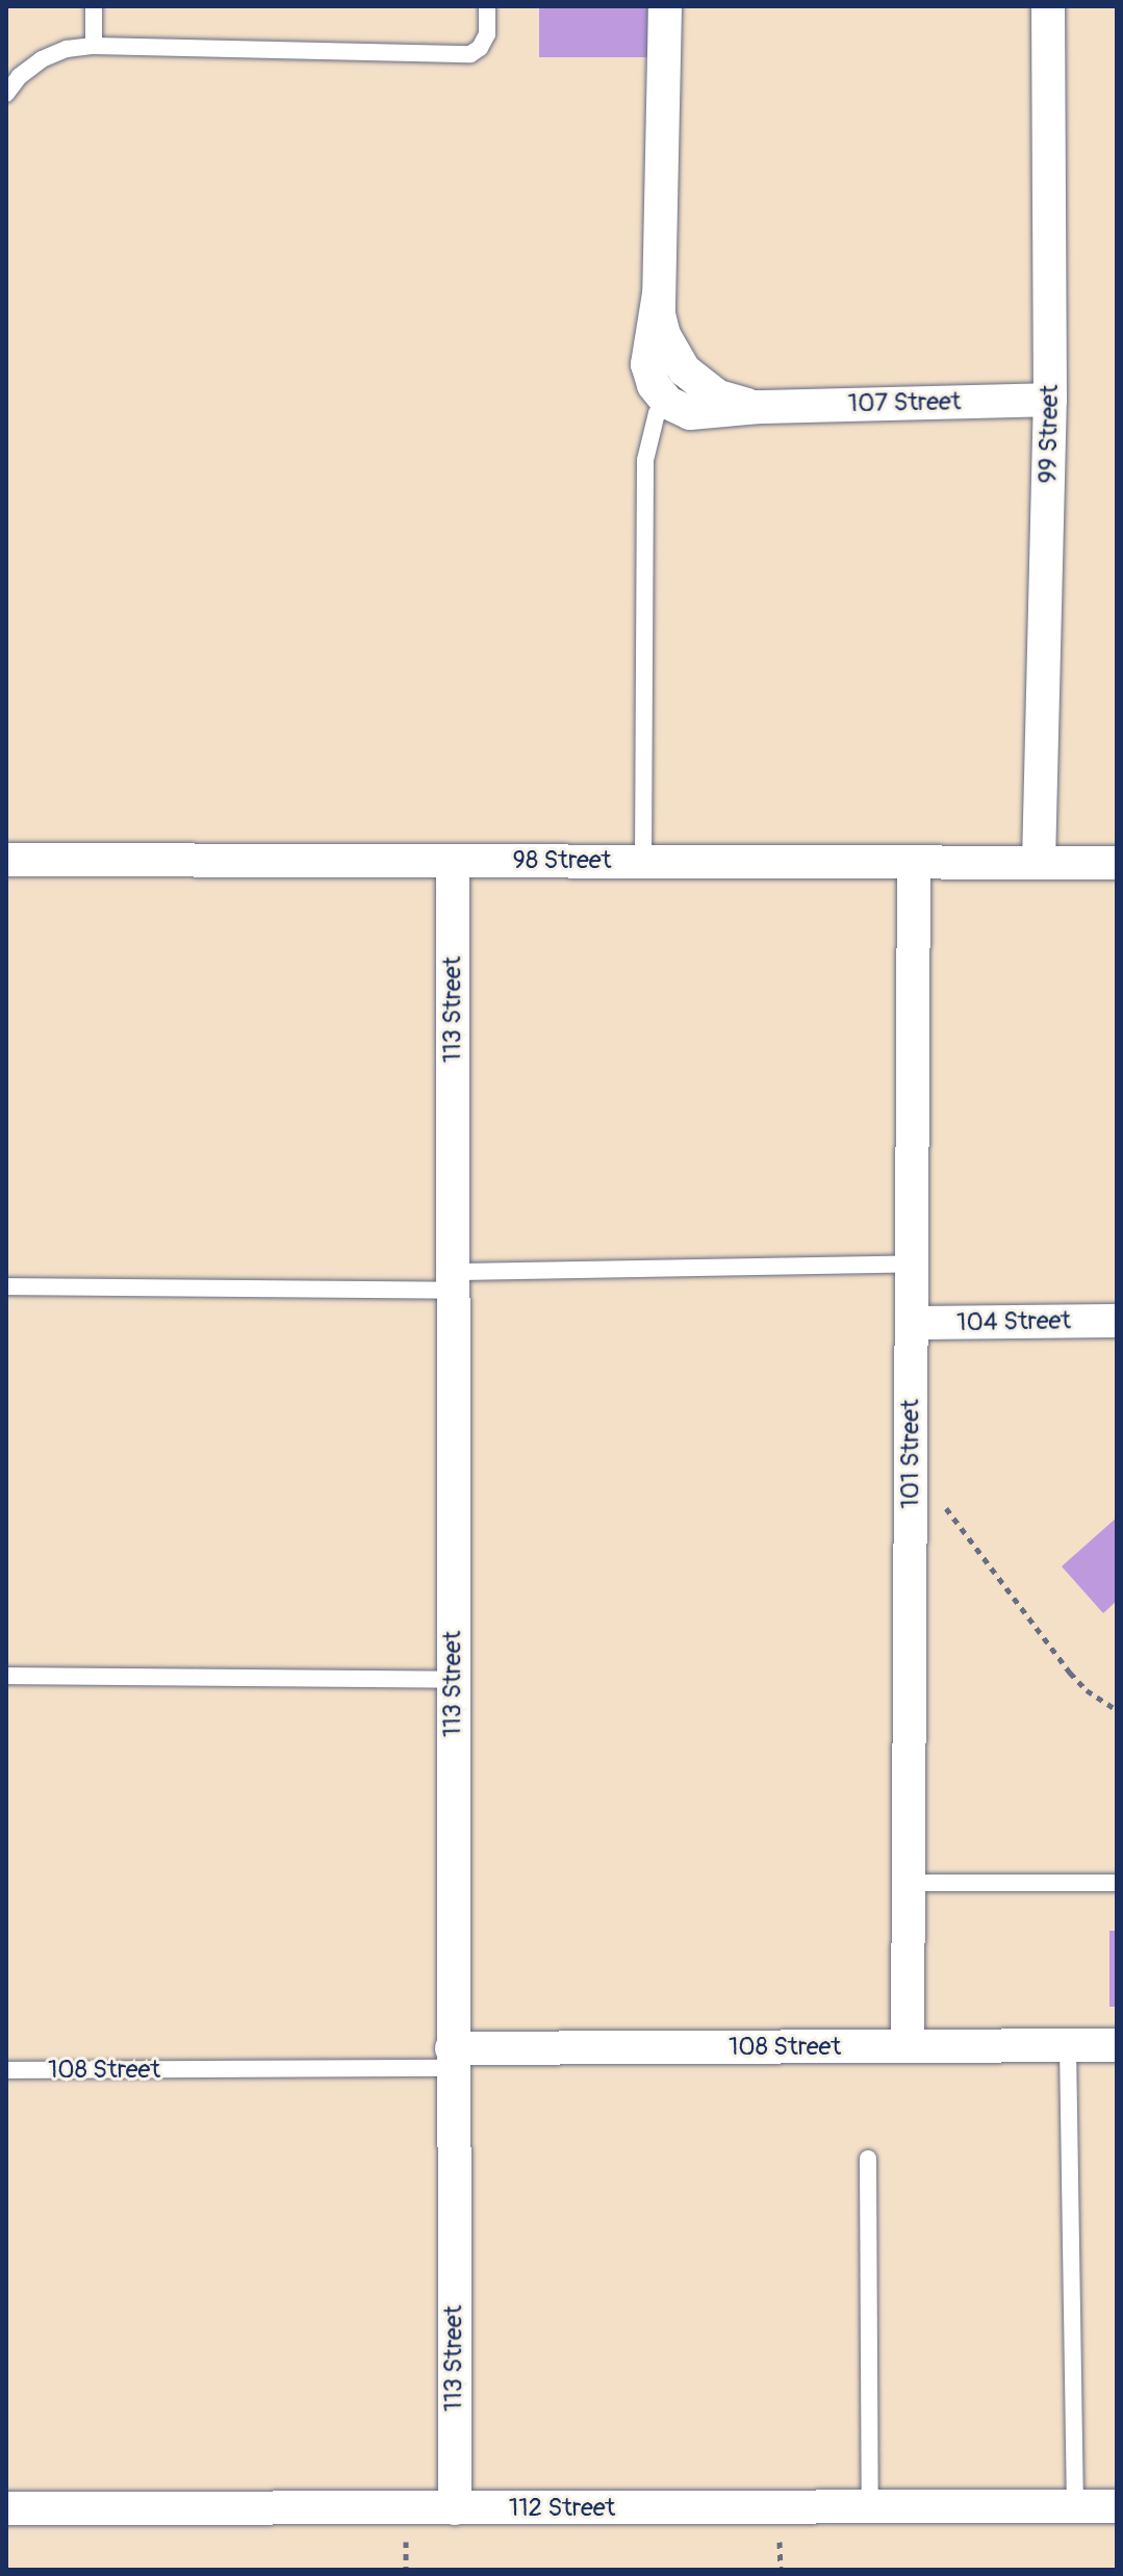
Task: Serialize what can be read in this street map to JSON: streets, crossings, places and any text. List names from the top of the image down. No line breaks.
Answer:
{"streets":{"street":["107 Street","99 Street","98 Street","113 Street","104 Street","101 Street","108 Street","112 Street"]},"crossings":[["107 Street","99 Street"],["99 Street","98 Street"],["98 Street","113 Street"],["98 Street","101 Street"],["113 Street","108 Street"],["113 Street","112 Street"],["104 Street","101 Street"],["101 Street","108 Street"]]}
